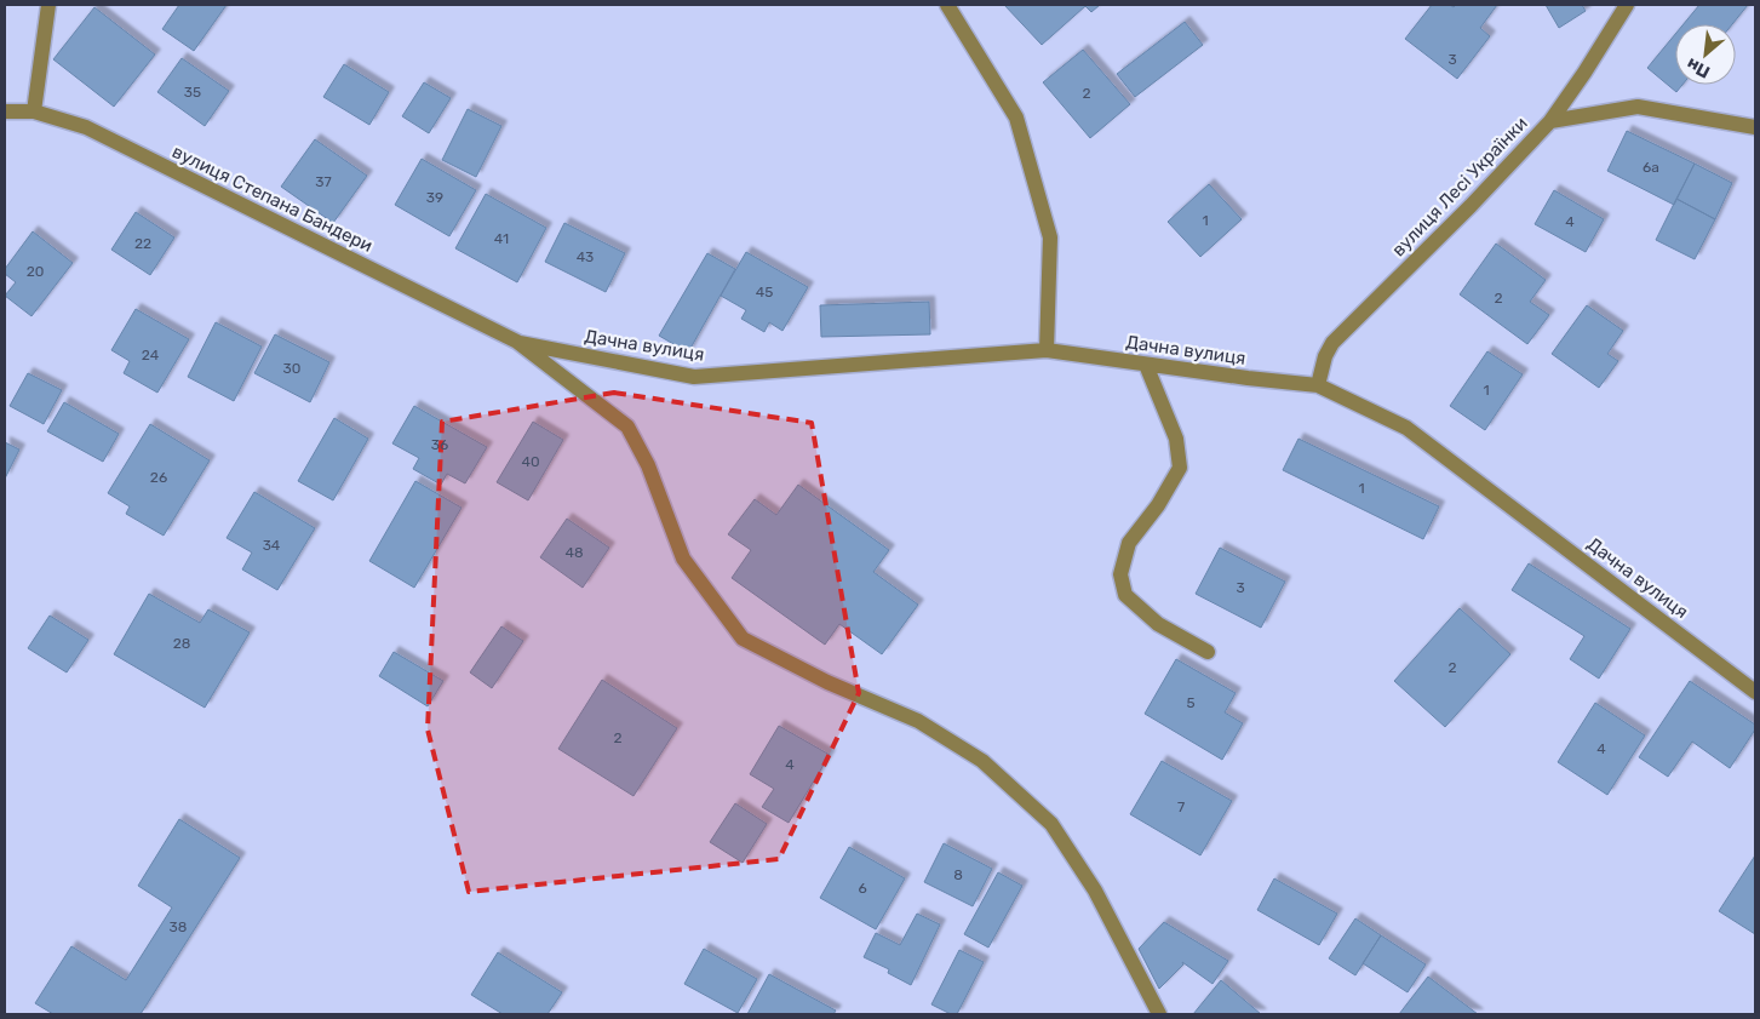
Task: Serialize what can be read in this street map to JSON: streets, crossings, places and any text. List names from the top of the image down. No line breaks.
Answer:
{"streets":{"street":["вулиця Лесі Українки","вулиця Степана Бандери","Дачна вулиця"]},"crossings":[["вулиця Лесі Українки","Дачна вулиця"],["вулиця Степана Бандери","Дачна вулиця"]],"house_numbers":["3","35","2","6а","37","39","1","4","41","22","43","20","45","2","24","30","1","36","40","26","1","34","48","3","28","2","5","2","4","4","7","8","6","38"],"north":"bottom left"}
